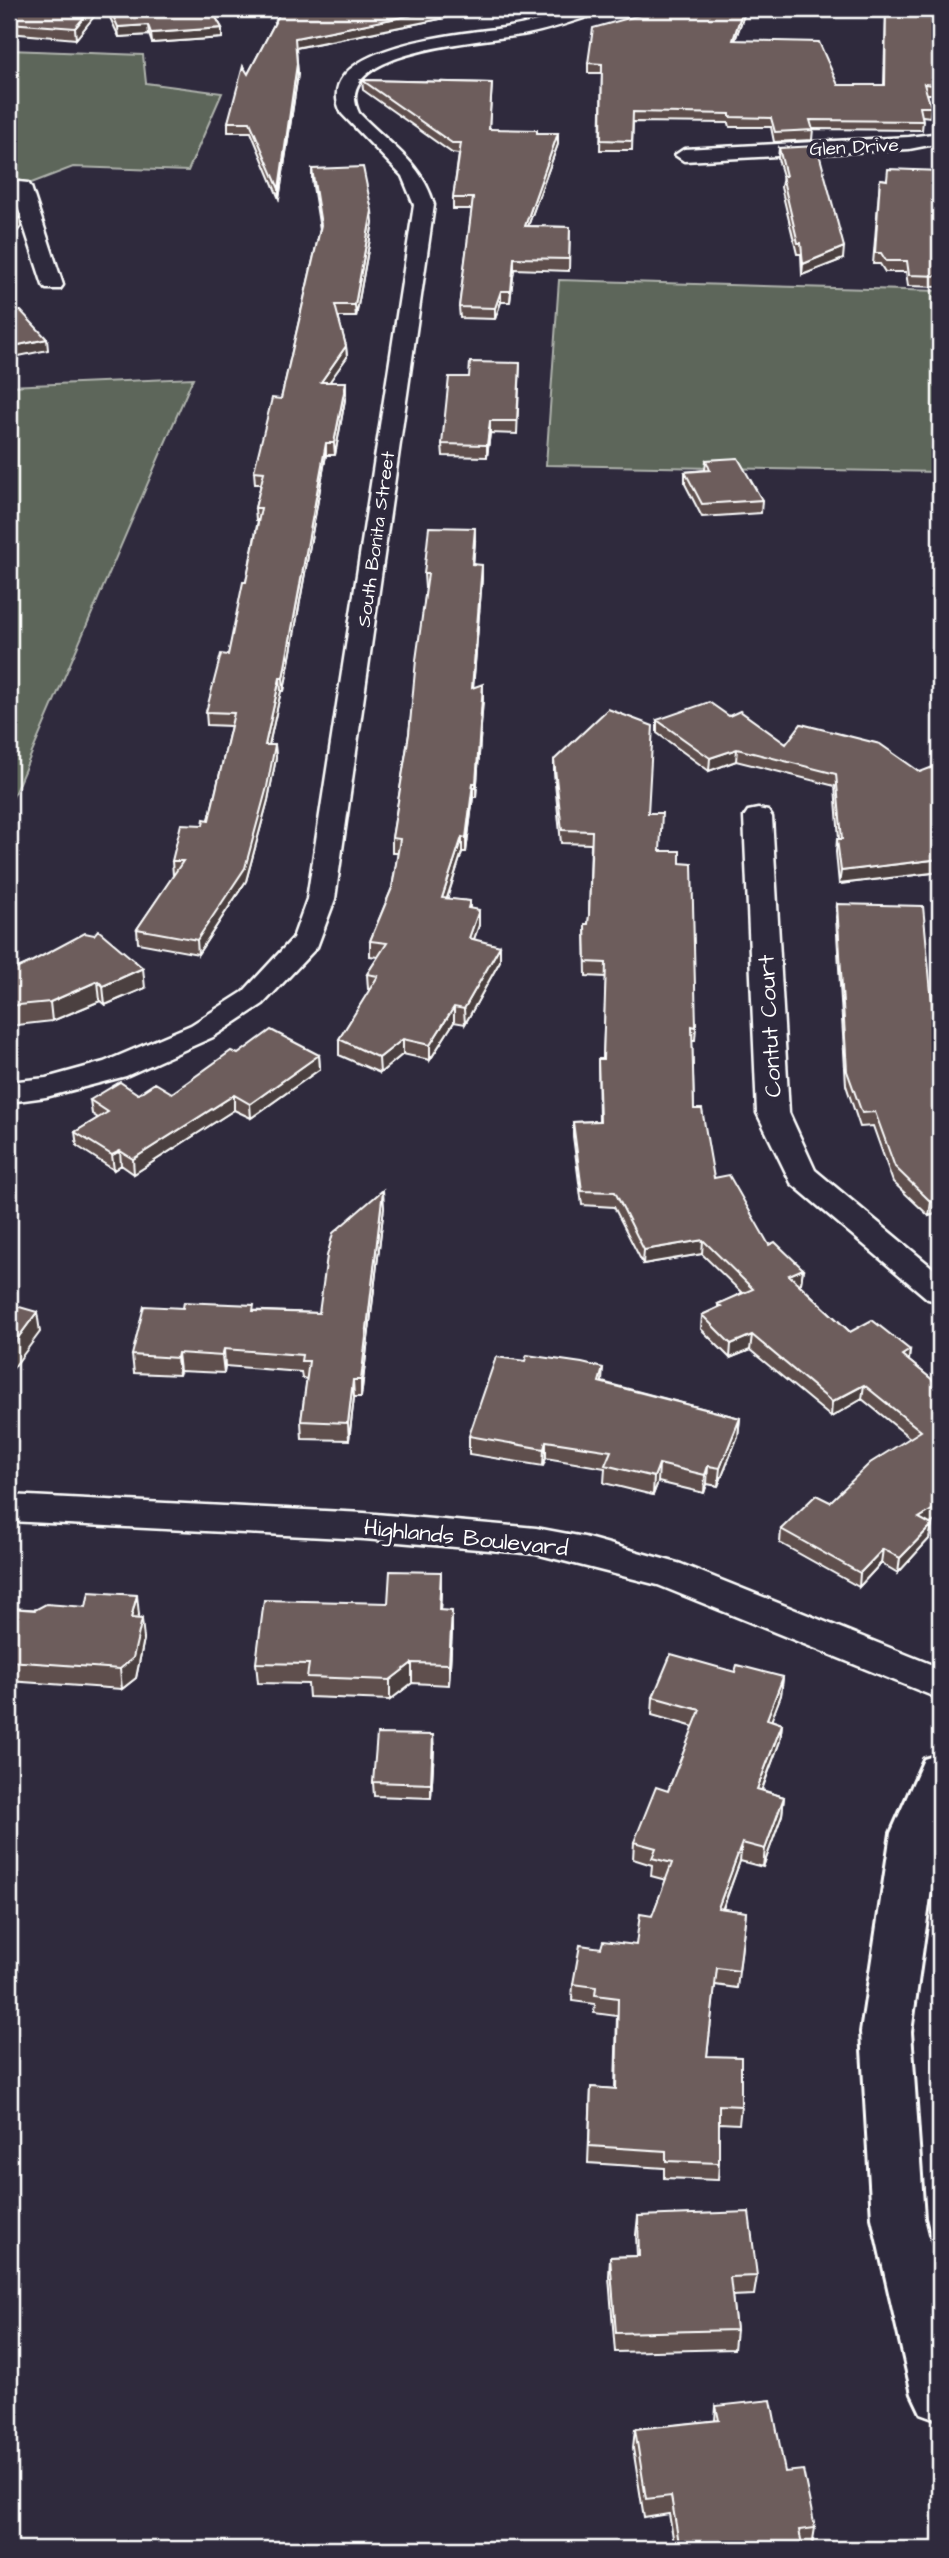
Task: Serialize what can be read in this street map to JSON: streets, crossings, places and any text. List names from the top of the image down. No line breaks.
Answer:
{"streets":{"street":["Glen Drive","South Bonita Street","Contut Court","Highlands Boulevard"]}}
